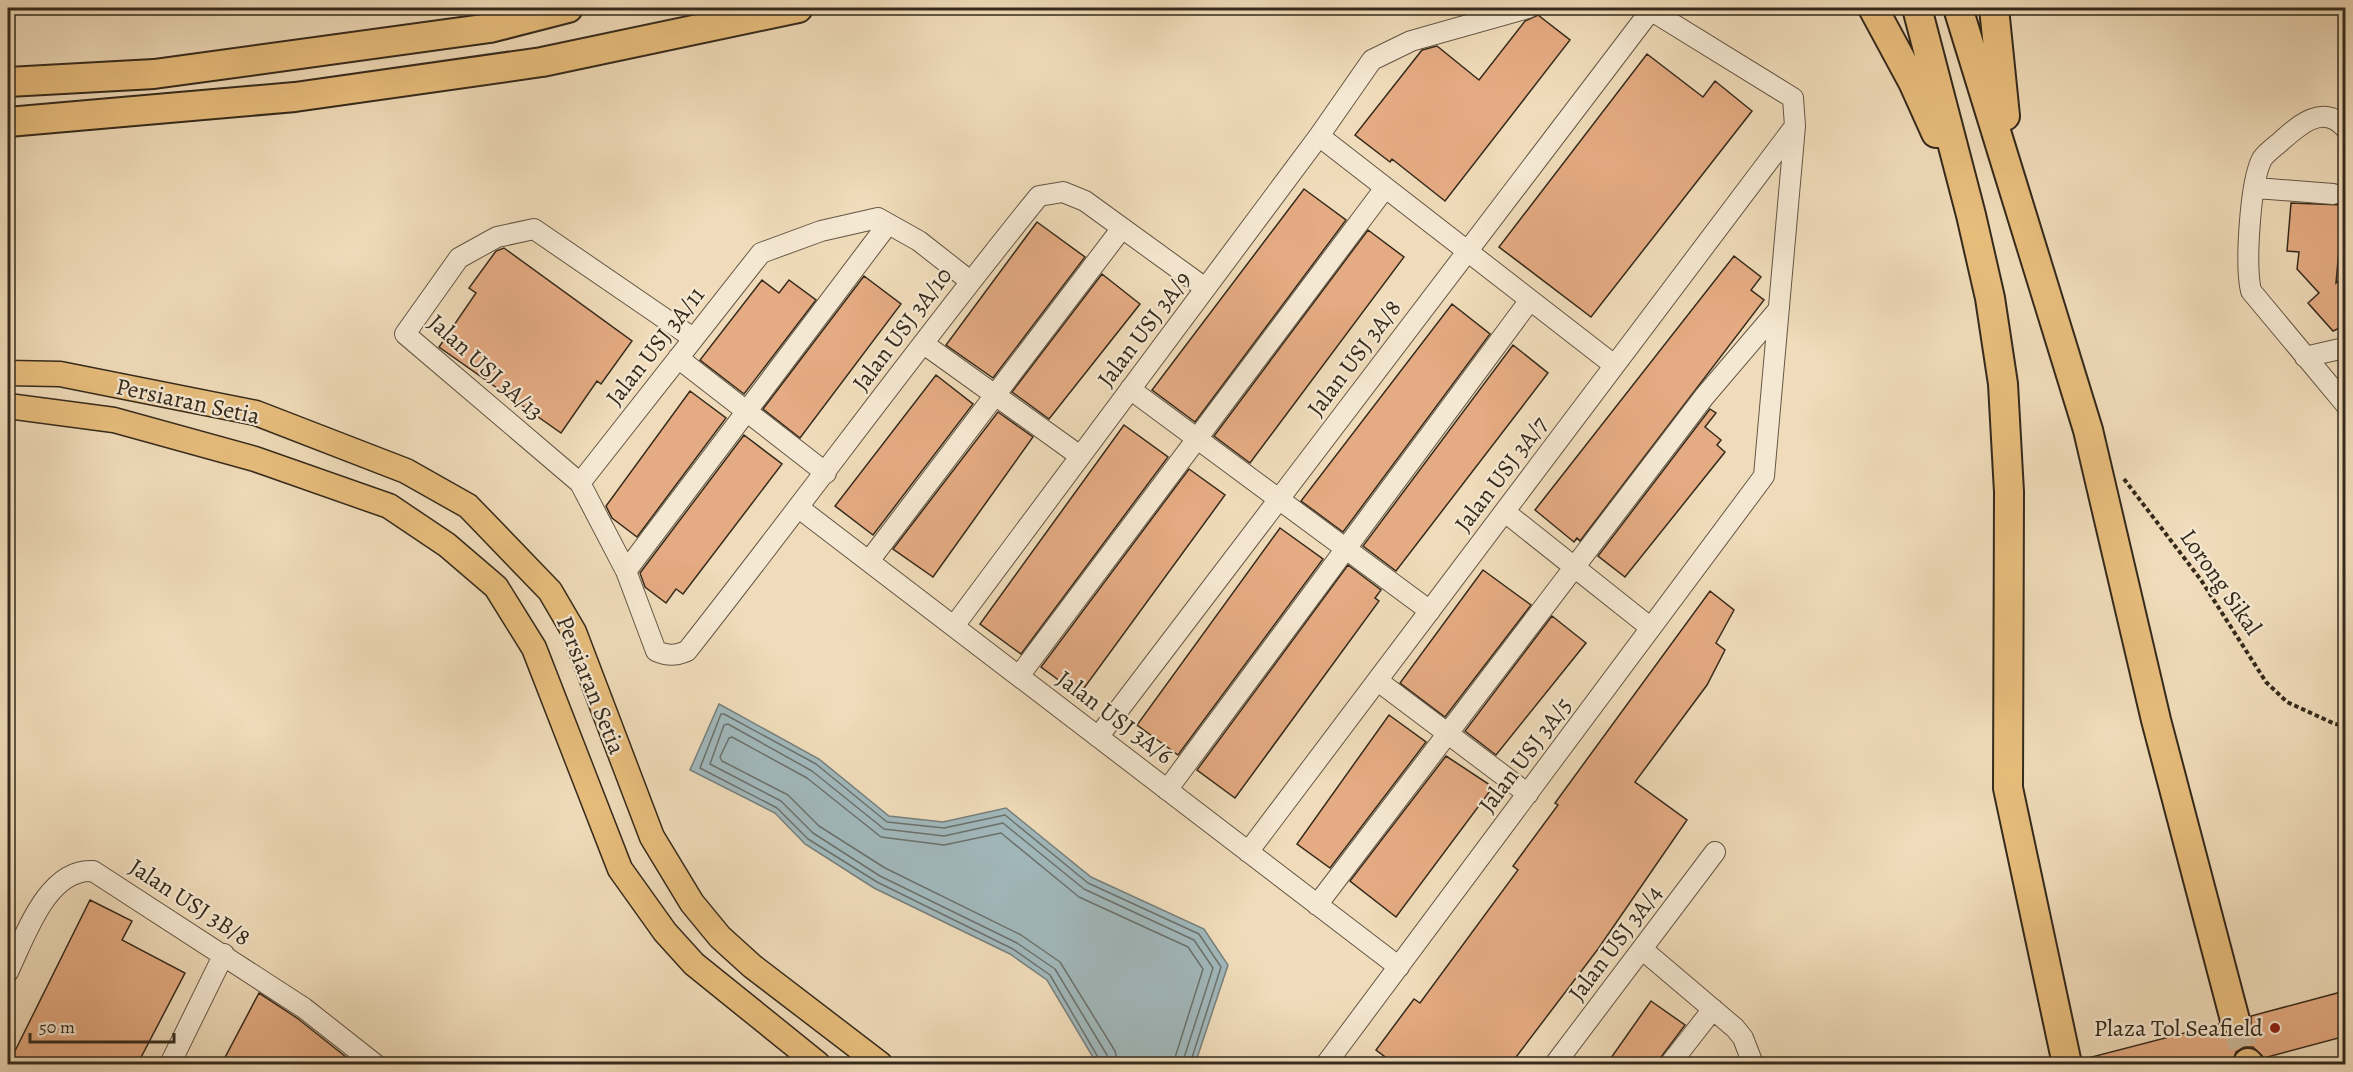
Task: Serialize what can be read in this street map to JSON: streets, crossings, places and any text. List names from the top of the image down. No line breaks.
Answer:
{"streets":{"main road":["Persiaran Setia"],"street":["Jalan USJ 3A/10","Jalan USJ 3A/9","Jalan USJ 3A/11","Jalan USJ 3A/8","Jalan USJ 3A/13","Jalan USJ 3A/7","Jalan USJ 3A/6","Jalan USJ 3A/5","Jalan USJ 3B/8","Jalan USJ 3A/4"],"path":["Lorong Sikal"]},"crossings":[["Jalan USJ 3A/10","Jalan USJ 3A/9"],["Jalan USJ 3A/10","Jalan USJ 3A/11"],["Jalan USJ 3A/10","Jalan USJ 3A/6"],["Jalan USJ 3A/9","Jalan USJ 3A/6"],["Jalan USJ 3A/11","Jalan USJ 3A/13"],["Jalan USJ 3A/8","Jalan USJ 3A/6"],["Jalan USJ 3A/7","Jalan USJ 3A/6"],["Jalan USJ 3A/6","Jalan USJ 3A/5"]],"places":["Plaza Tol Seafield"],"scale_bar":"50 m"}
